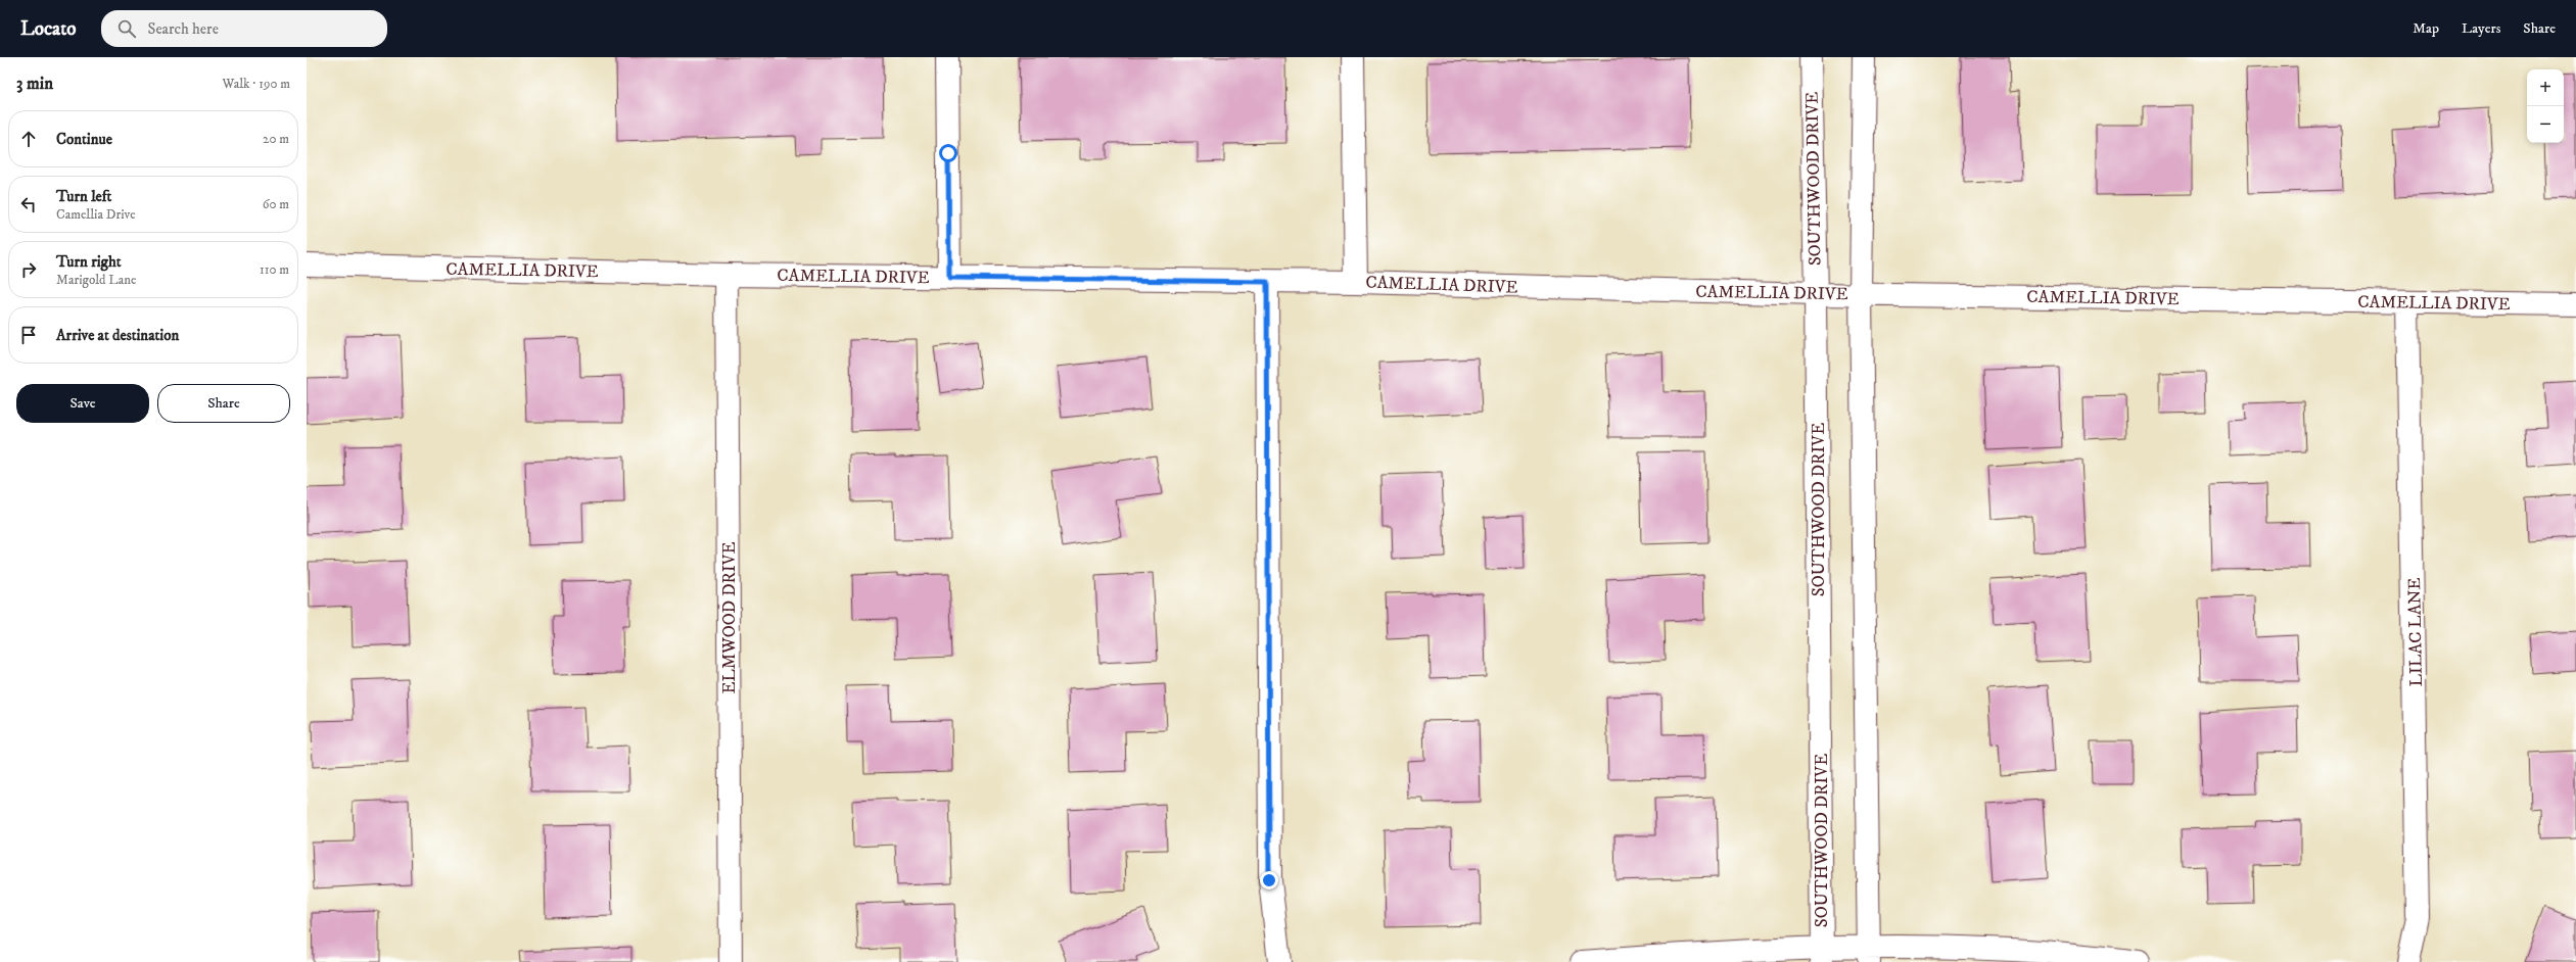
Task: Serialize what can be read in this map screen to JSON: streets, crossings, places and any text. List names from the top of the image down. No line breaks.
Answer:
{"streets":{"street":["SOUTHWOOD DRIVE","CAMELLIA DRIVE","ELMWOOD DRIVE","LILAC LANE"]},"crossings":[["SOUTHWOOD DRIVE","CAMELLIA DRIVE"],["CAMELLIA DRIVE","ELMWOOD DRIVE"],["CAMELLIA DRIVE","LILAC LANE"]],"page":{"header":"Locato","search":"Search here","nav":["Map","Layers","Share"],"heading":["3 min","Walk · 190 m"],"map_buttons":["+","−"],"list":[["Continue","20 m"],["Turn left","Camellia Drive","60 m"],["Turn right","Marigold Lane","110 m"],"Arrive at destination"],"buttons":["Save","Share"]}}
